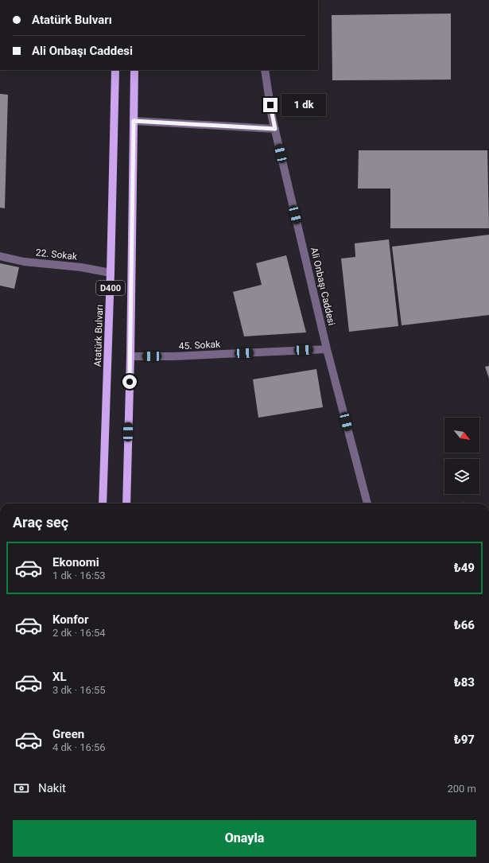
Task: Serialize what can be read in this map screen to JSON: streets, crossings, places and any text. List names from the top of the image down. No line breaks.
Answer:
{"streets":{"main road":["D400","Atatürk Bulvarı"],"street":["22. Sokak","Ali Onbaşı Caddesi","45. Sokak"]},"crossings":[["22. Sokak","Atatürk Bulvarı"],["Ali Onbaşı Caddesi","45. Sokak"],["D400","45. Sokak"]],"north":"bottom right","page":{"banner":["Atatürk Bulvarı","Ali Onbaşı Caddesi"],"bubble":"1 dk","heading":"Araç seç","list":[{"name":"Ekonomi","note":"1 dk · 16:53","value":"₺49"},{"name":"Konfor","note":"2 dk · 16:54","value":"₺66"},{"name":"XL","note":"3 dk · 16:55","value":"₺83"},{"name":"Green","note":"4 dk · 16:56","value":"₺97"}],"pay":["Nakit","200 m"],"buttons":"Onayla"}}
